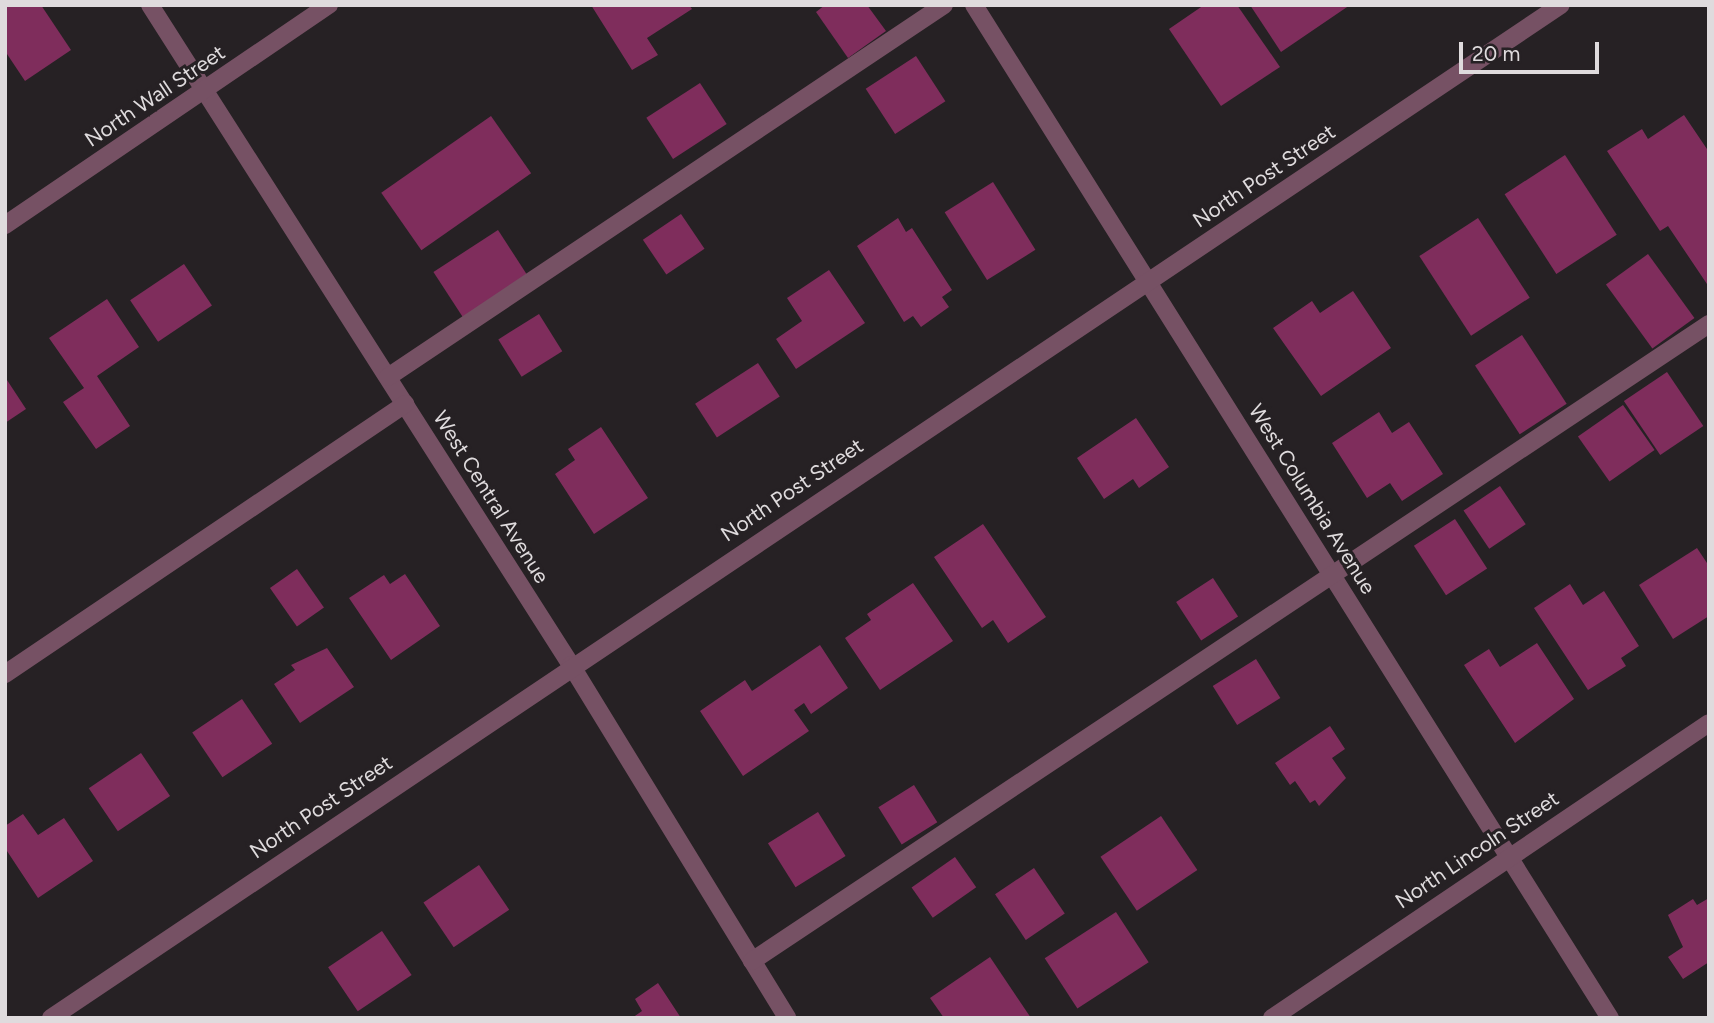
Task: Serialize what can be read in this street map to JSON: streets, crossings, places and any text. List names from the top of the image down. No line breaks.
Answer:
{"streets":{"street":["North Wall Street","North Post Street","West Central Avenue","West Columbia Avenue","North Lincoln Street"]},"crossings":[["North Wall Street","West Central Avenue"],["North Post Street","West Central Avenue"],["North Post Street","West Columbia Avenue"],["West Columbia Avenue","North Lincoln Street"]],"scale_bar":"20 m"}
